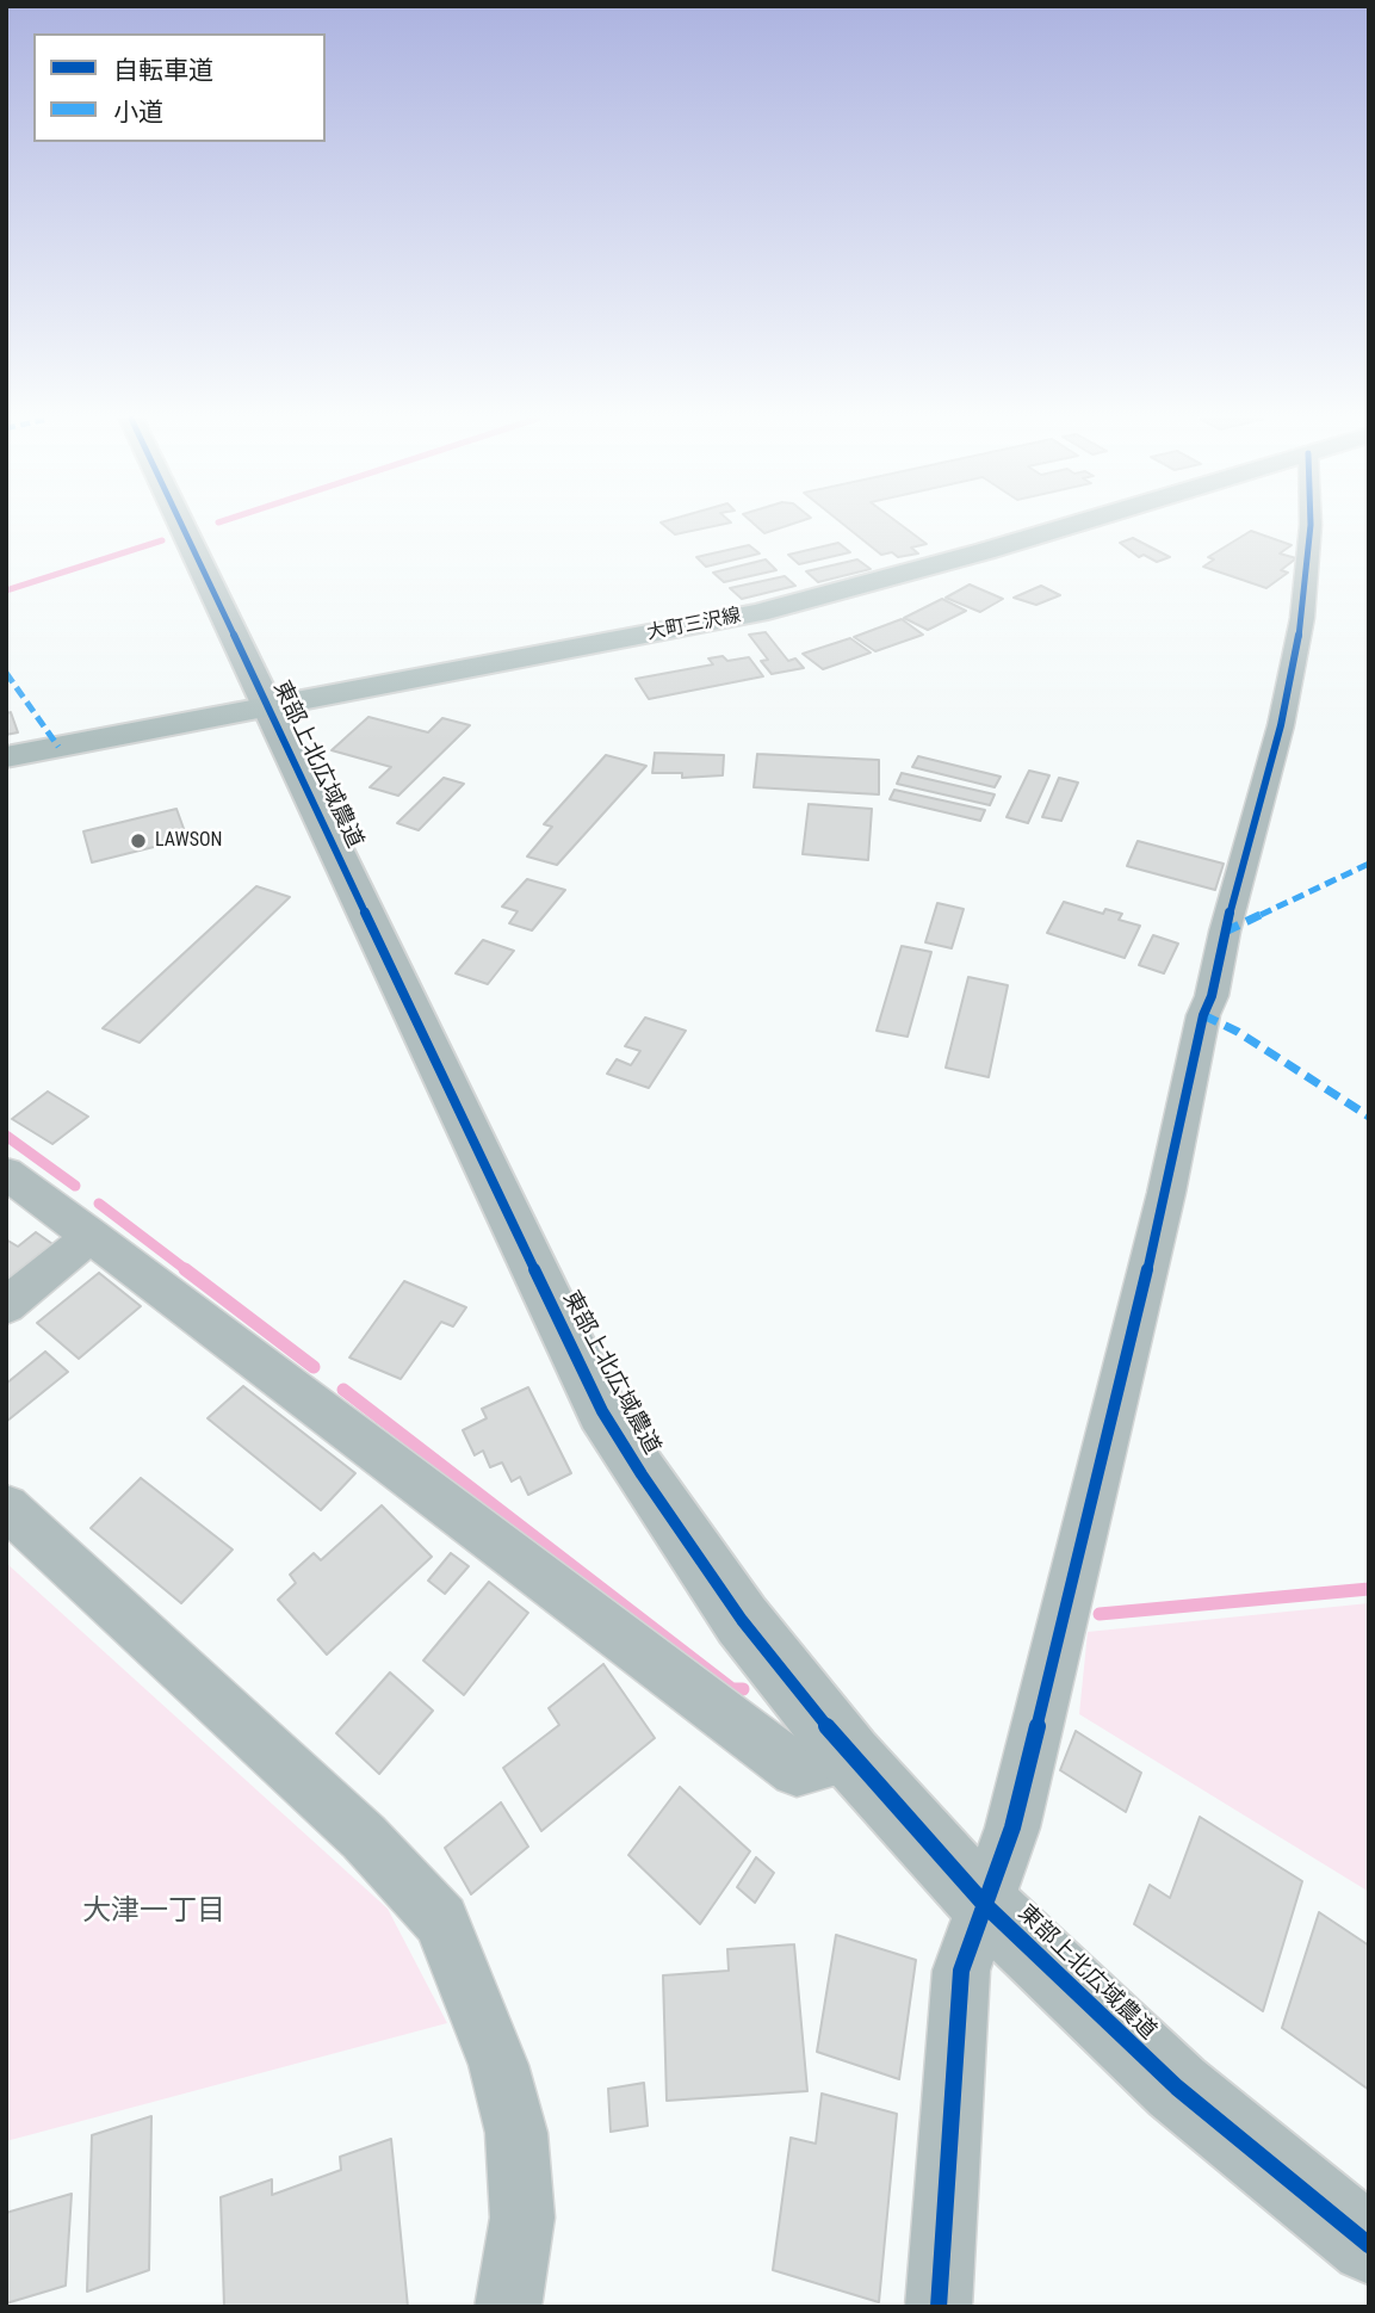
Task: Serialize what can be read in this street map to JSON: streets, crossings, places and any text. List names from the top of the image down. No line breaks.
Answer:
{"streets":{"main road":["大町三沢線"],"street":["東部上北広域農道"]},"crossings":[["大町三沢線","東部上北広域農道"]],"districts":["大津一丁目"],"places":["LAWSON"],"legend":["自転車道","小道"]}
